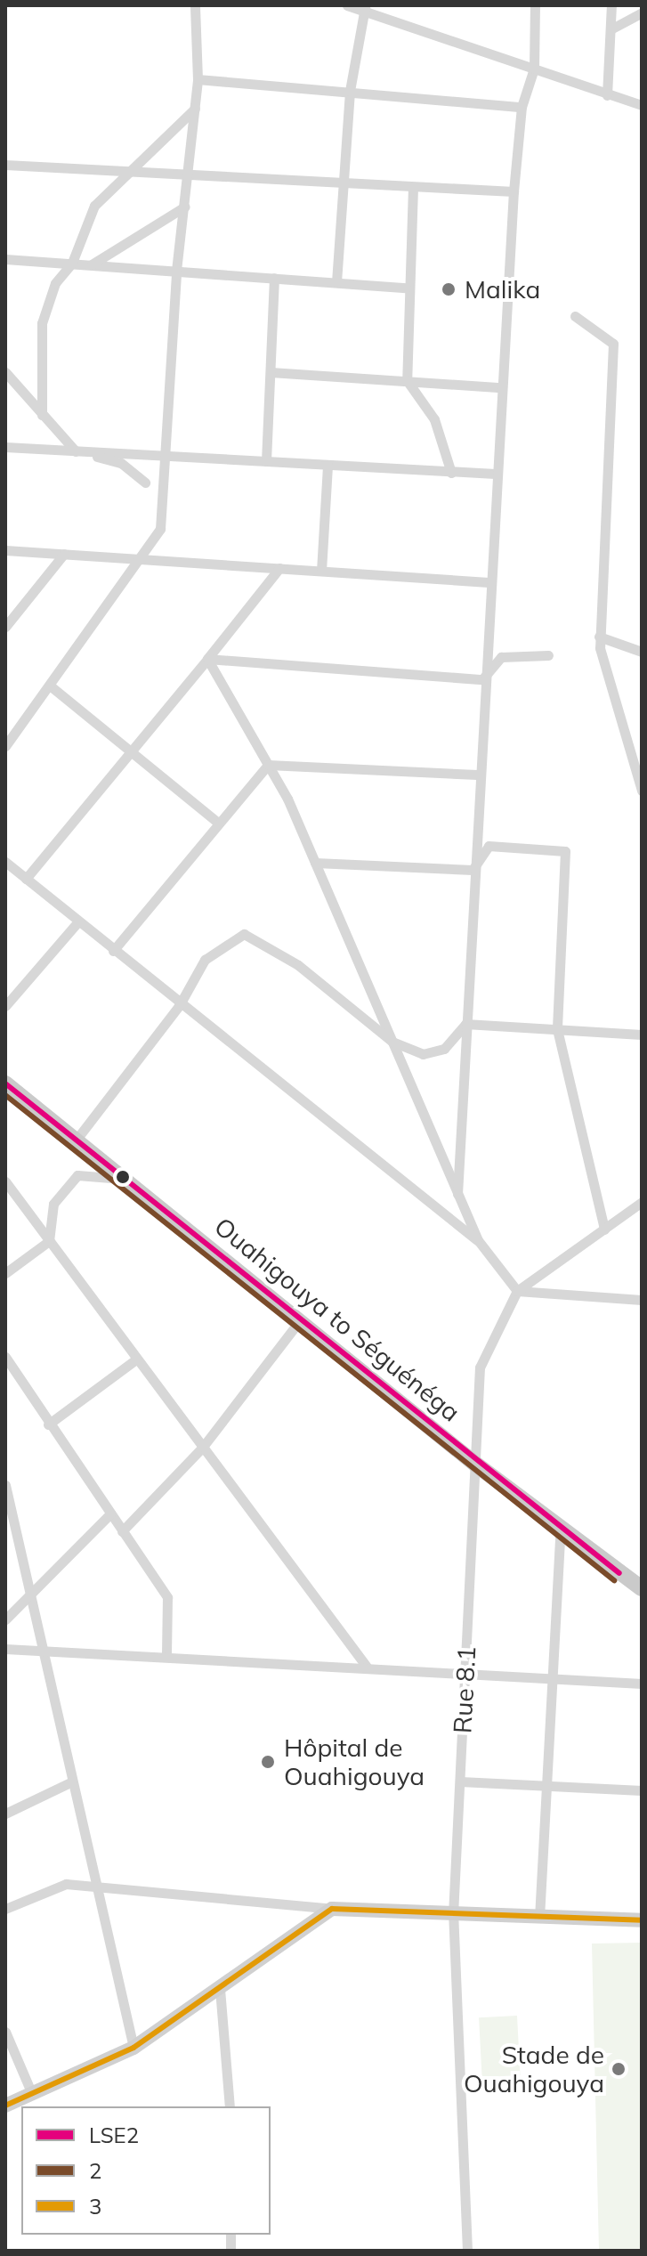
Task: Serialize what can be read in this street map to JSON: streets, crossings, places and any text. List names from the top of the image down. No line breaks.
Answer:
{"streets":{"main road":["Ouahigouya to Séguénéga"],"street":["Rue 8.1"]},"crossings":[["Ouahigouya to Séguénéga","Rue 8.1"]],"places":["Malika","Hôpital de Ouahigouya","Stade de Ouahigouya"],"lines":["transit line LSE2","transit line 2","transit line 3"],"legend":["LSE2","2","3"]}
